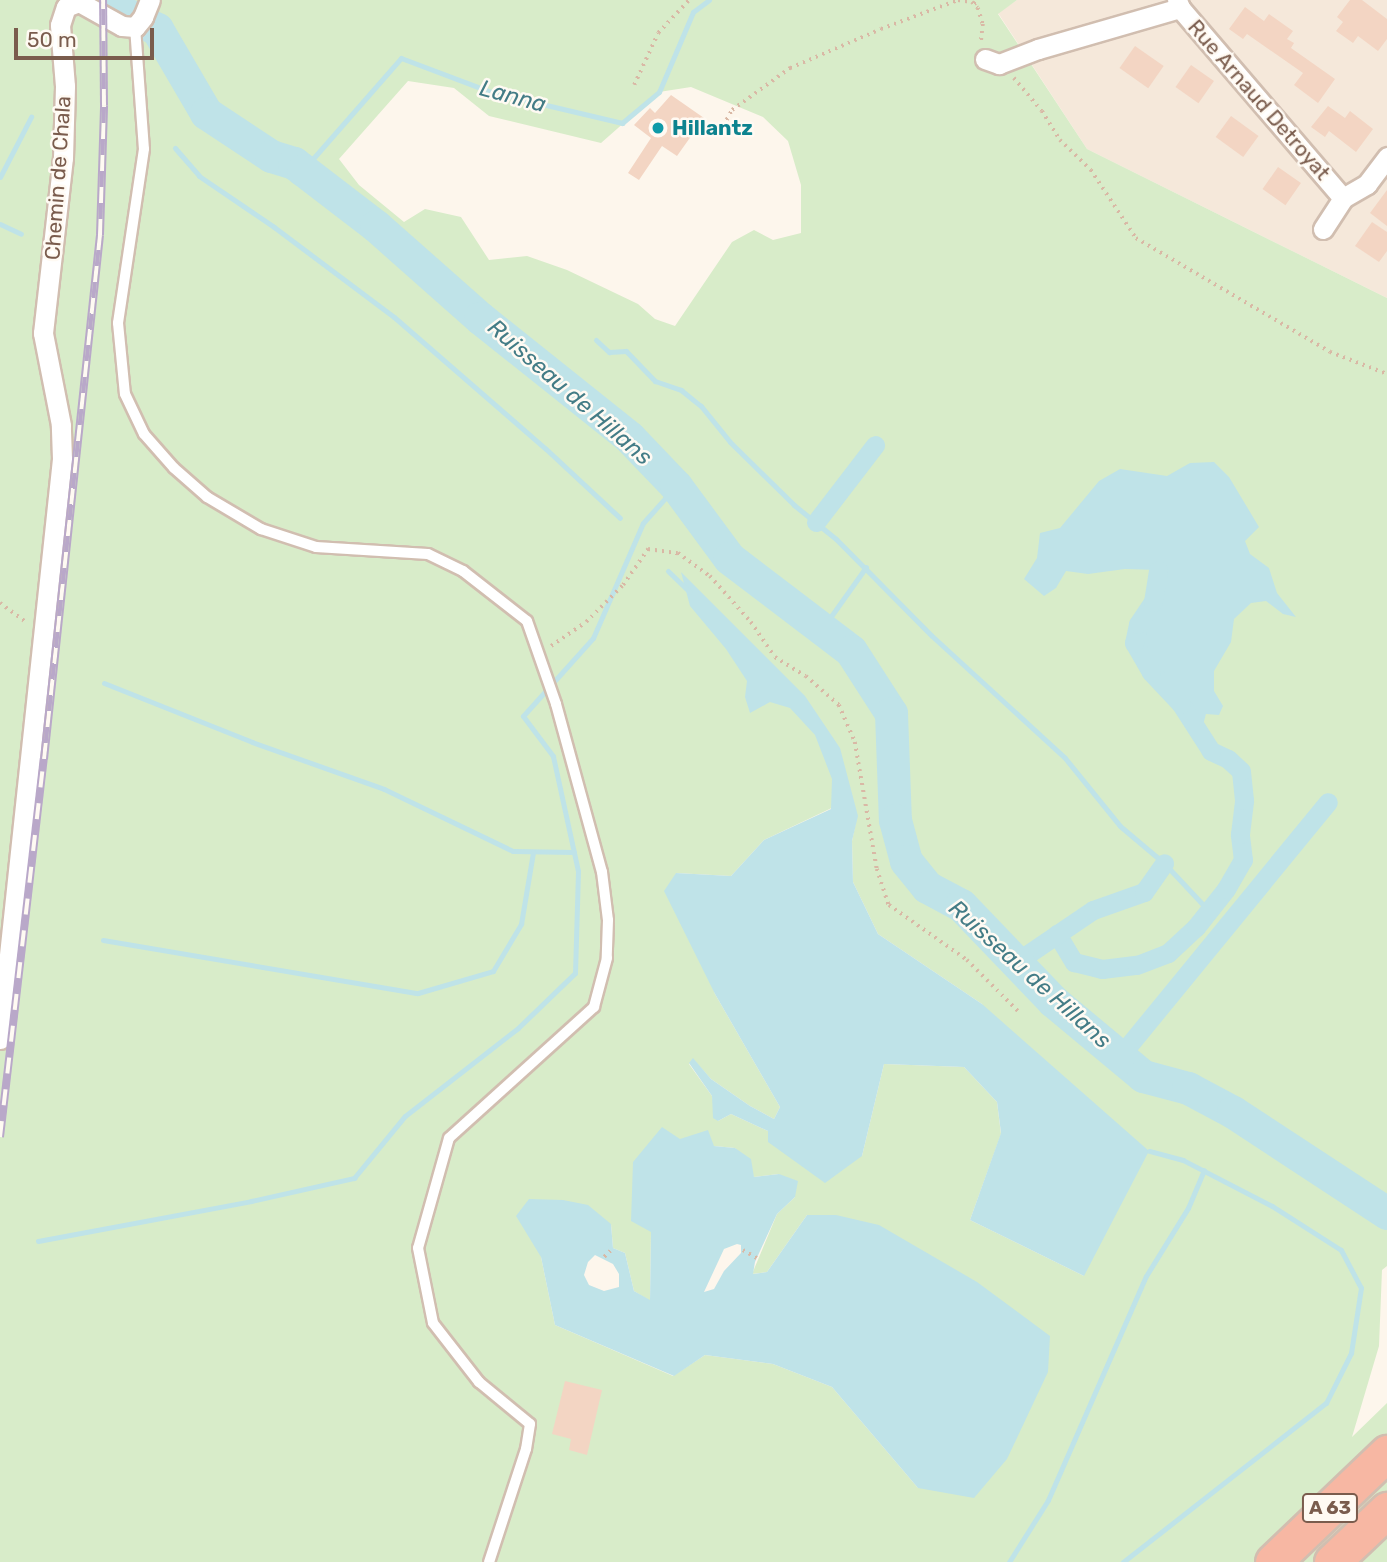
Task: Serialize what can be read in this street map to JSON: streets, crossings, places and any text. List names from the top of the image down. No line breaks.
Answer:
{"streets":{"highway":["A 63"],"street":["Rue Arnaud Detroyat","Chemin de Chala"]},"water":["Lanna","Ruisseau de Hillans"],"places":["Hillantz"],"scale_bar":"50 m"}
